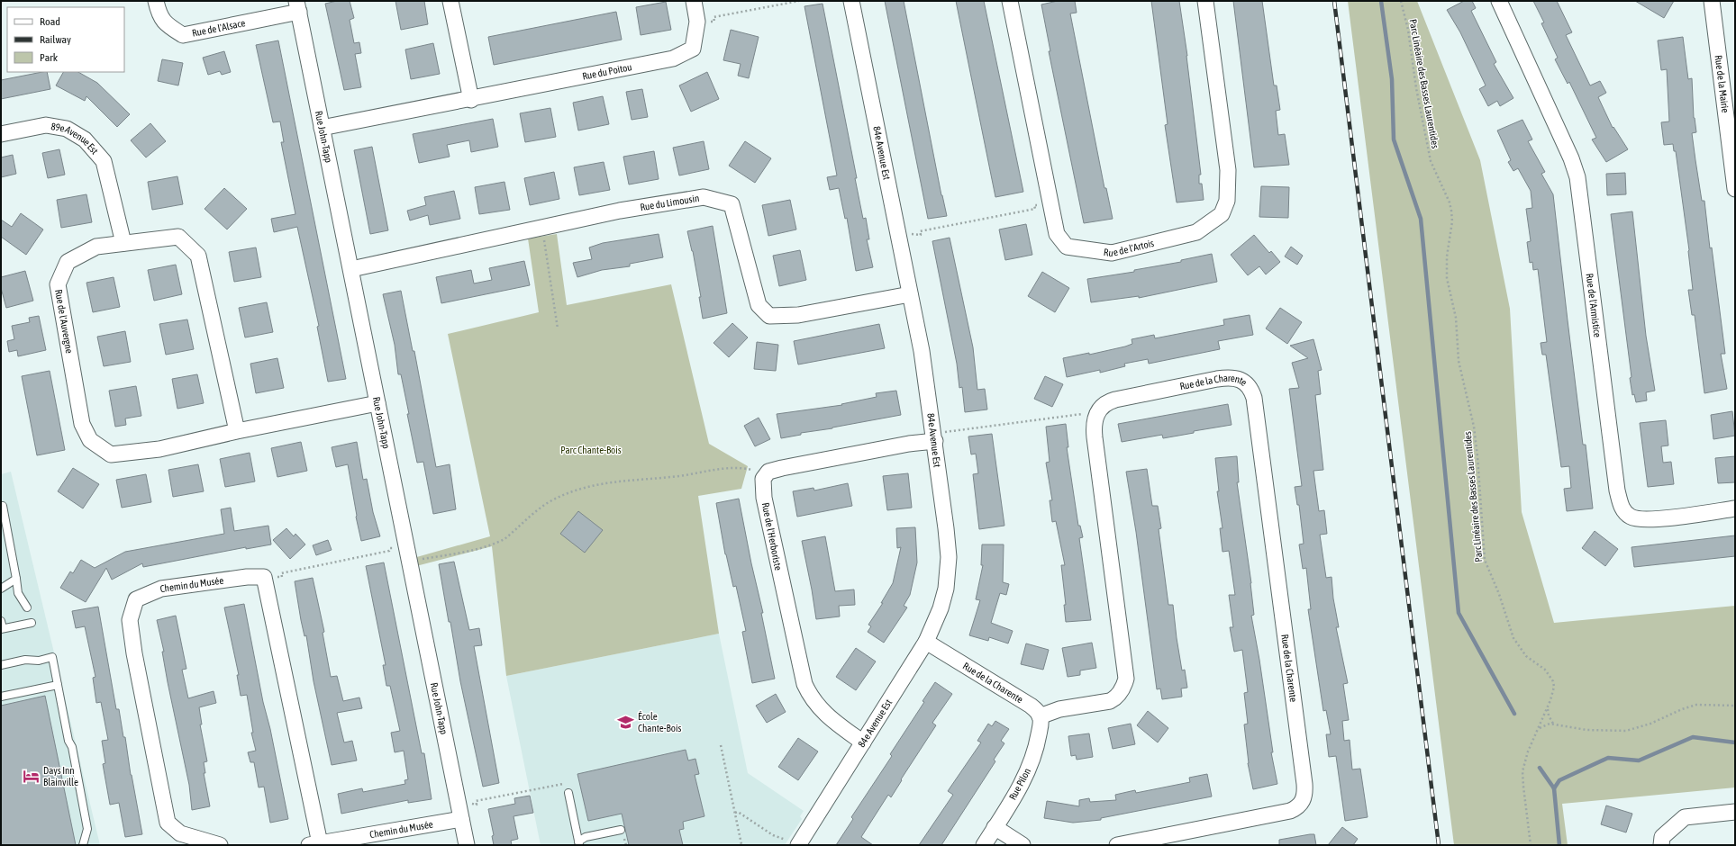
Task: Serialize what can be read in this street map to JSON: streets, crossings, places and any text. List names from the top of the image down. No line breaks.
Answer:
{"streets":{"street":["Rue de l'Alsace","Rue du Poitou","Rue de la Mairie","Rue John-Tapp","89e Avenue Est","84e Avenue Est","Rue du Limousin","Rue de l'Artois","Rue de l'Armistice","Rue de l'Auvergne","Rue de la Charente","Rue de l'Herboriste","Chemin du Musée","Rue Pilon"],"path":["Parc Linéaire des Basses Laurentides"]},"crossings":[["Rue de l'Alsace","Rue John-Tapp"],["Rue du Poitou","Rue John-Tapp"],["Rue John-Tapp","Rue du Limousin"],["Rue John-Tapp","Rue de l'Auvergne"],["Rue John-Tapp","Chemin du Musée"],["89e Avenue Est","Rue de l'Auvergne"],["84e Avenue Est","Rue du Limousin"],["84e Avenue Est","Rue de la Charente"],["84e Avenue Est","Rue de l'Herboriste"],["Rue de la Charente","Rue Pilon"]],"parks":["Parc Chante-Bois"],"places":{"school or university":["École Chante-Bois"],"hotel":["Days Inn Blainville"]},"legend":["Road","Railway","Park"]}
